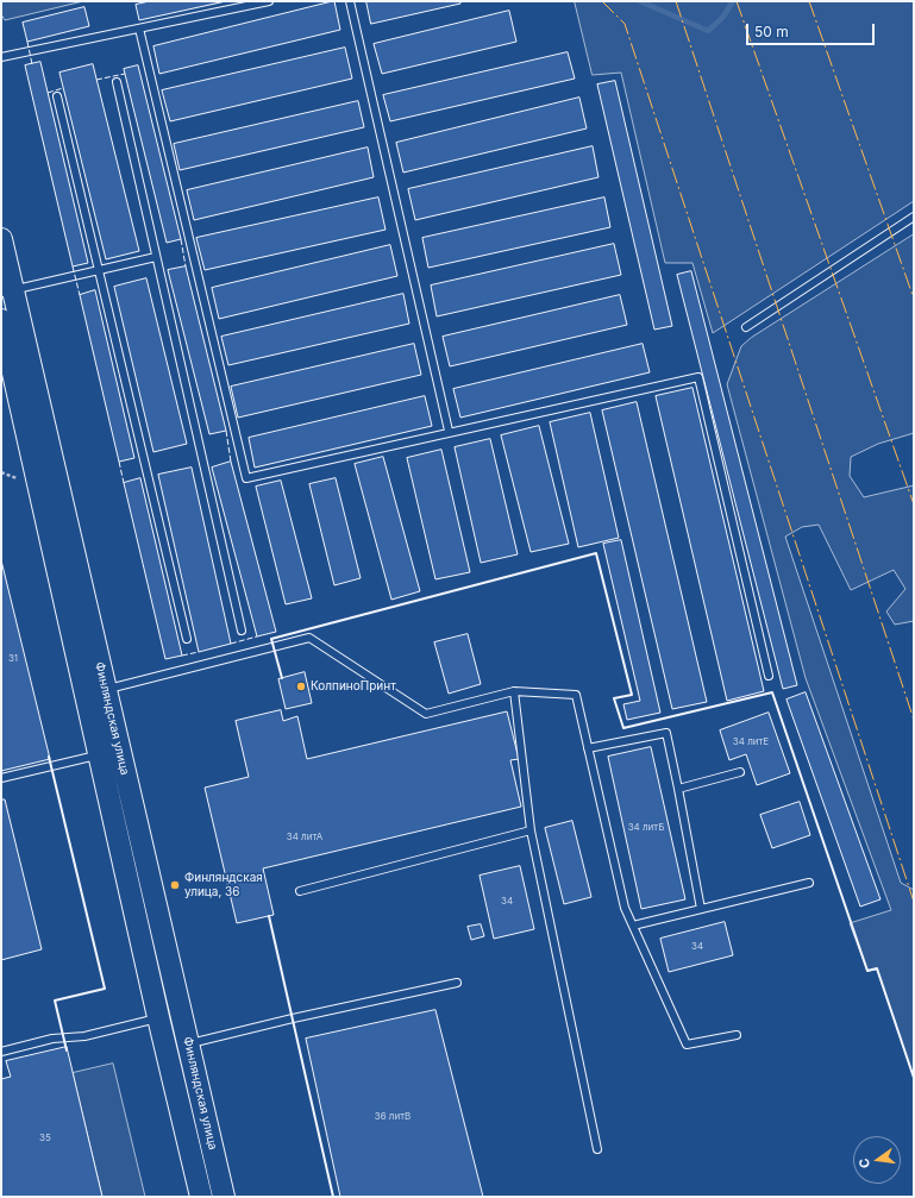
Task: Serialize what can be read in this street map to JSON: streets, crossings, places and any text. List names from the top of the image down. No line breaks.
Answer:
{"streets":{"street":["Финляндская улица"]},"places":["КолпиноПринт","Финляндская улица, 36"],"house_numbers":["31","34 литЕ","34 литБ","34 литА","34","34","36 литВ","35"],"scale_bar":"50 m","north":"left"}
